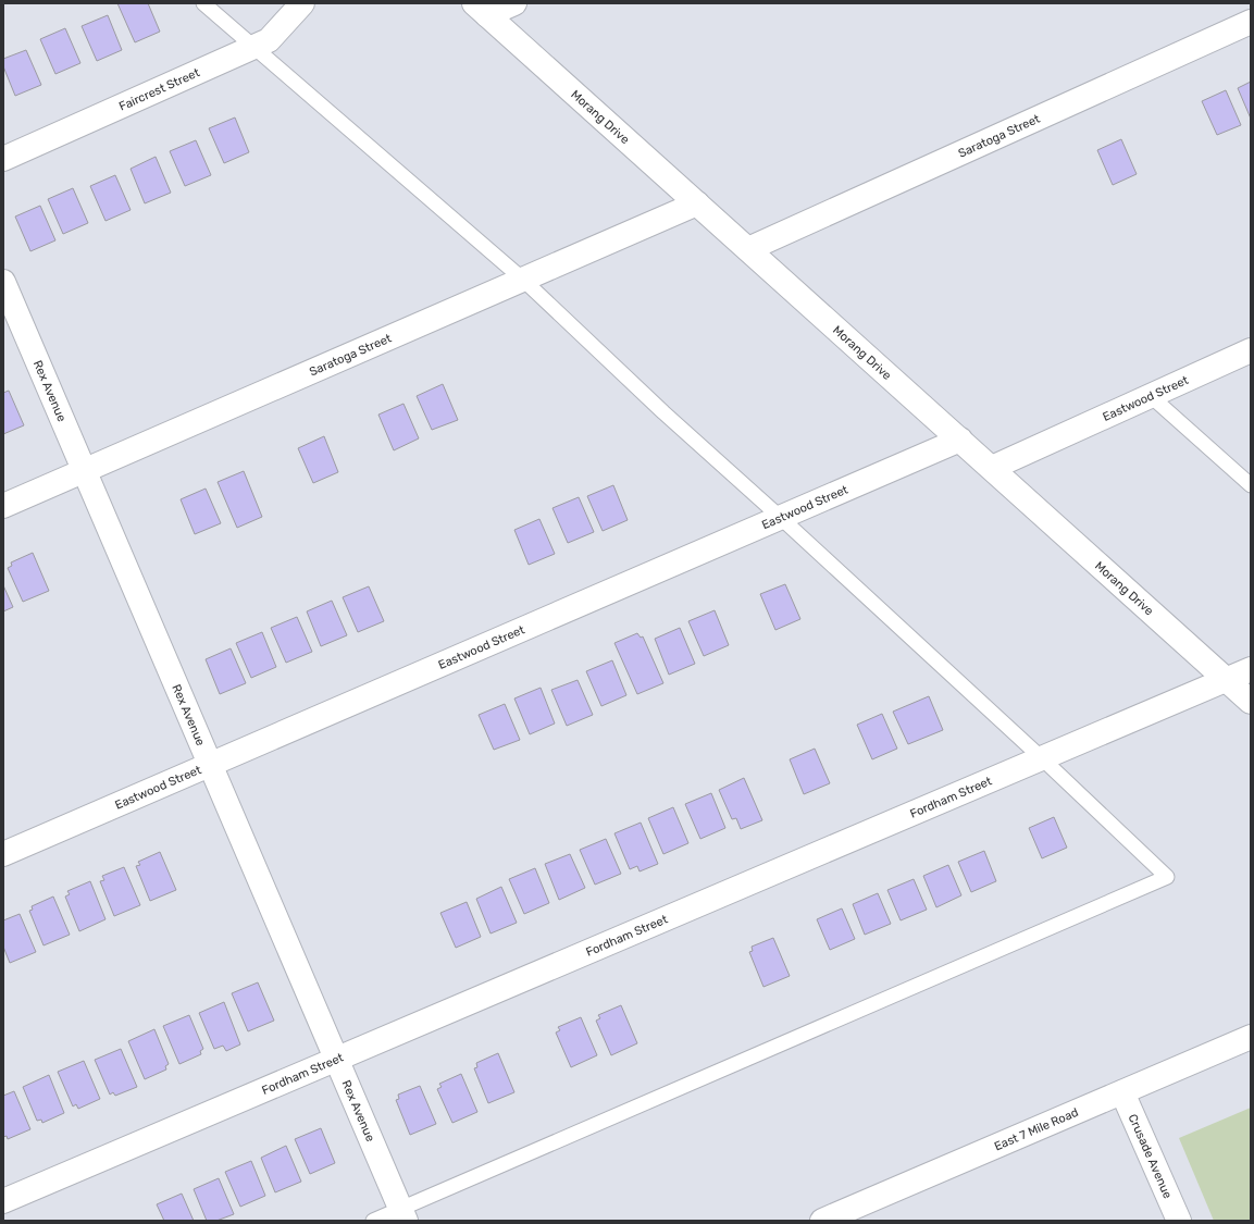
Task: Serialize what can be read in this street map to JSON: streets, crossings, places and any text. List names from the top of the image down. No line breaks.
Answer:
{"streets":{"street":["Faircrest Street","Morang Drive","Saratoga Street","Rex Avenue","Eastwood Street","Fordham Street","East 7 Mile Road","Crusade Avenue"]},"crossings":[["Morang Drive","Saratoga Street"],["Morang Drive","Eastwood Street"],["Morang Drive","Fordham Street"],["Saratoga Street","Rex Avenue"],["Rex Avenue","Eastwood Street"],["Rex Avenue","Fordham Street"],["East 7 Mile Road","Crusade Avenue"]]}
